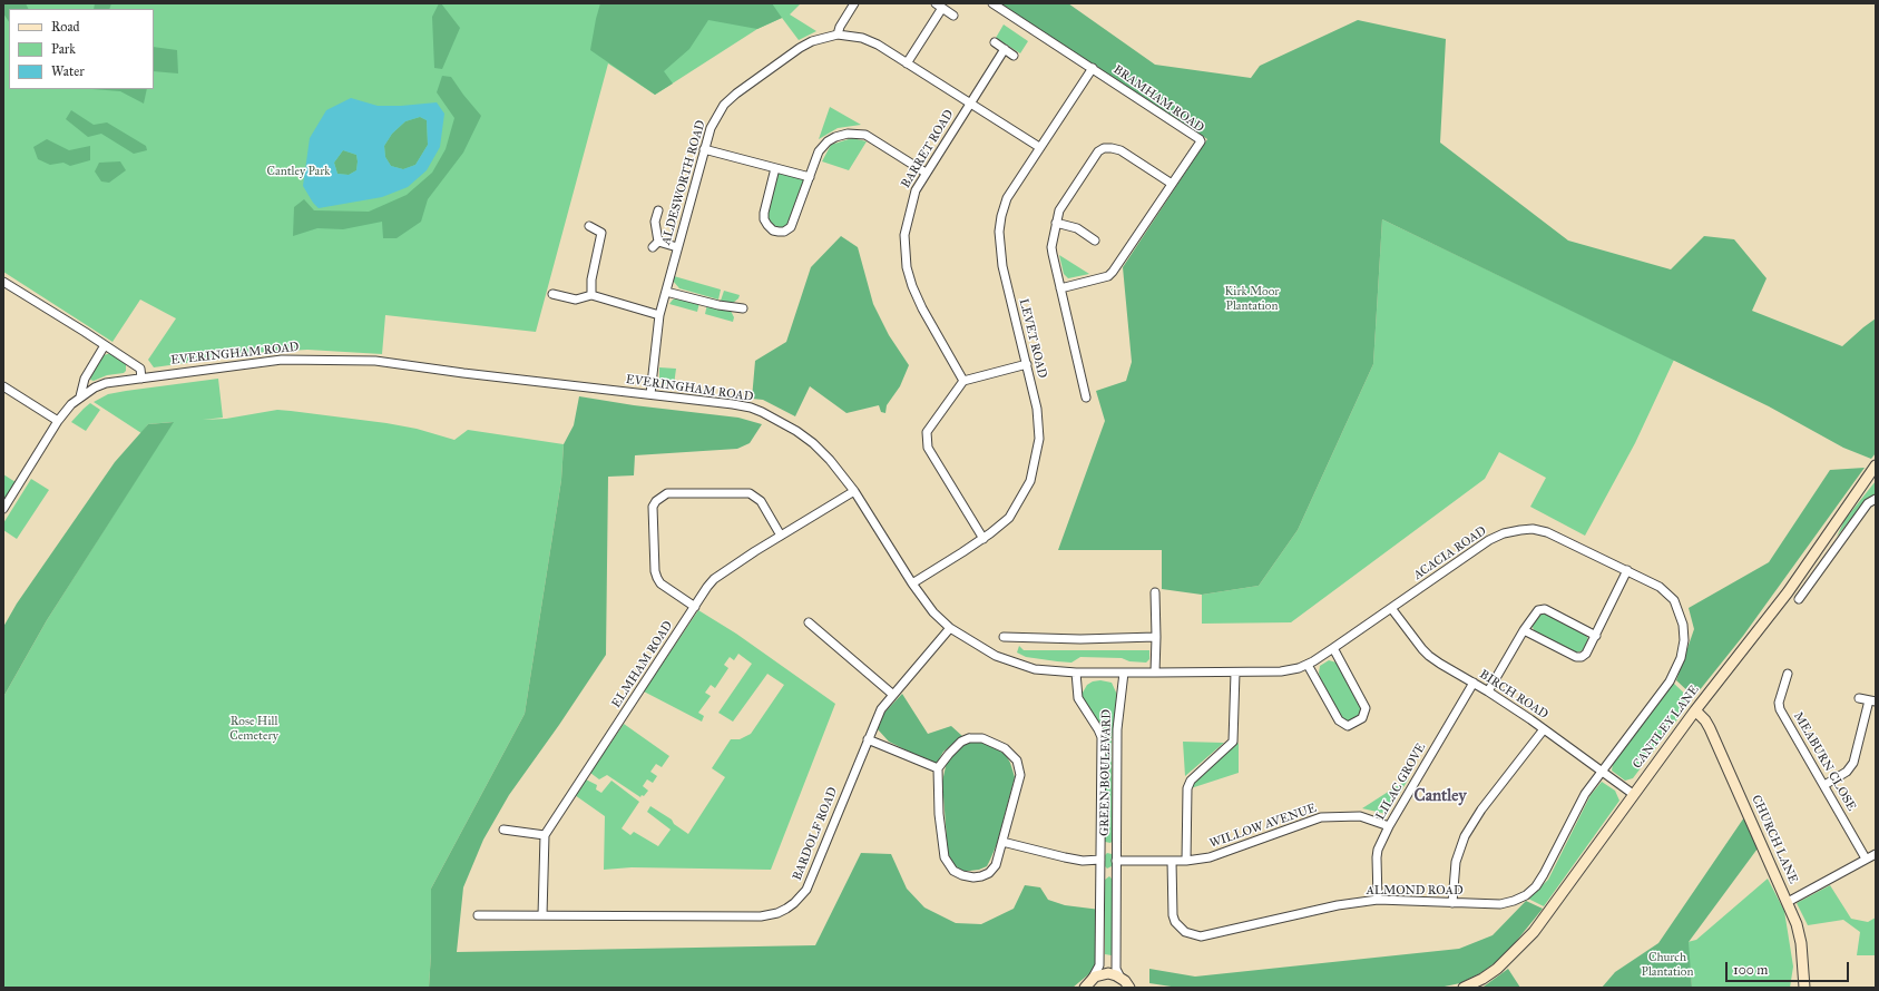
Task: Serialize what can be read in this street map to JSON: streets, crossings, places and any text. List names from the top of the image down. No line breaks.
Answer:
{"streets":{"main road":["CANTLEY LANE","CHURCH LANE"],"street":["BRAMHAM ROAD","BARRET ROAD","ALDESWORTH ROAD","LEVET ROAD","EVERINGHAM ROAD","ACACIA ROAD","ELMHAM ROAD","BIRCH ROAD","MEABURN CLOSE","GREEN BOULEVARD","LILAC GROVE","WILLOW AVENUE","BARDOLF ROAD","ALMOND ROAD"]},"crossings":[["BRAMHAM ROAD","LEVET ROAD"],["BARRET ROAD","ALDESWORTH ROAD"],["ALDESWORTH ROAD","LEVET ROAD"],["ALDESWORTH ROAD","EVERINGHAM ROAD"],["LEVET ROAD","EVERINGHAM ROAD"],["EVERINGHAM ROAD","ACACIA ROAD"],["EVERINGHAM ROAD","ELMHAM ROAD"],["EVERINGHAM ROAD","GREEN BOULEVARD"],["EVERINGHAM ROAD","BARDOLF ROAD"],["ACACIA ROAD","BIRCH ROAD"],["ACACIA ROAD","GREEN BOULEVARD"],["ACACIA ROAD","ALMOND ROAD"],["BIRCH ROAD","CANTLEY LANE"],["BIRCH ROAD","LILAC GROVE"],["BIRCH ROAD","ALMOND ROAD"],["CANTLEY LANE","CHURCH LANE"],["GREEN BOULEVARD","WILLOW AVENUE"],["LILAC GROVE","WILLOW AVENUE"],["LILAC GROVE","ALMOND ROAD"],["WILLOW AVENUE","ALMOND ROAD"]],"districts":["Cantley"],"parks":["Cantley Park","Kirk Moor Plantation","Rose Hill Cemetery","Church Plantation"],"legend":["Road","Park","Water"],"scale_bar":"100 m"}
